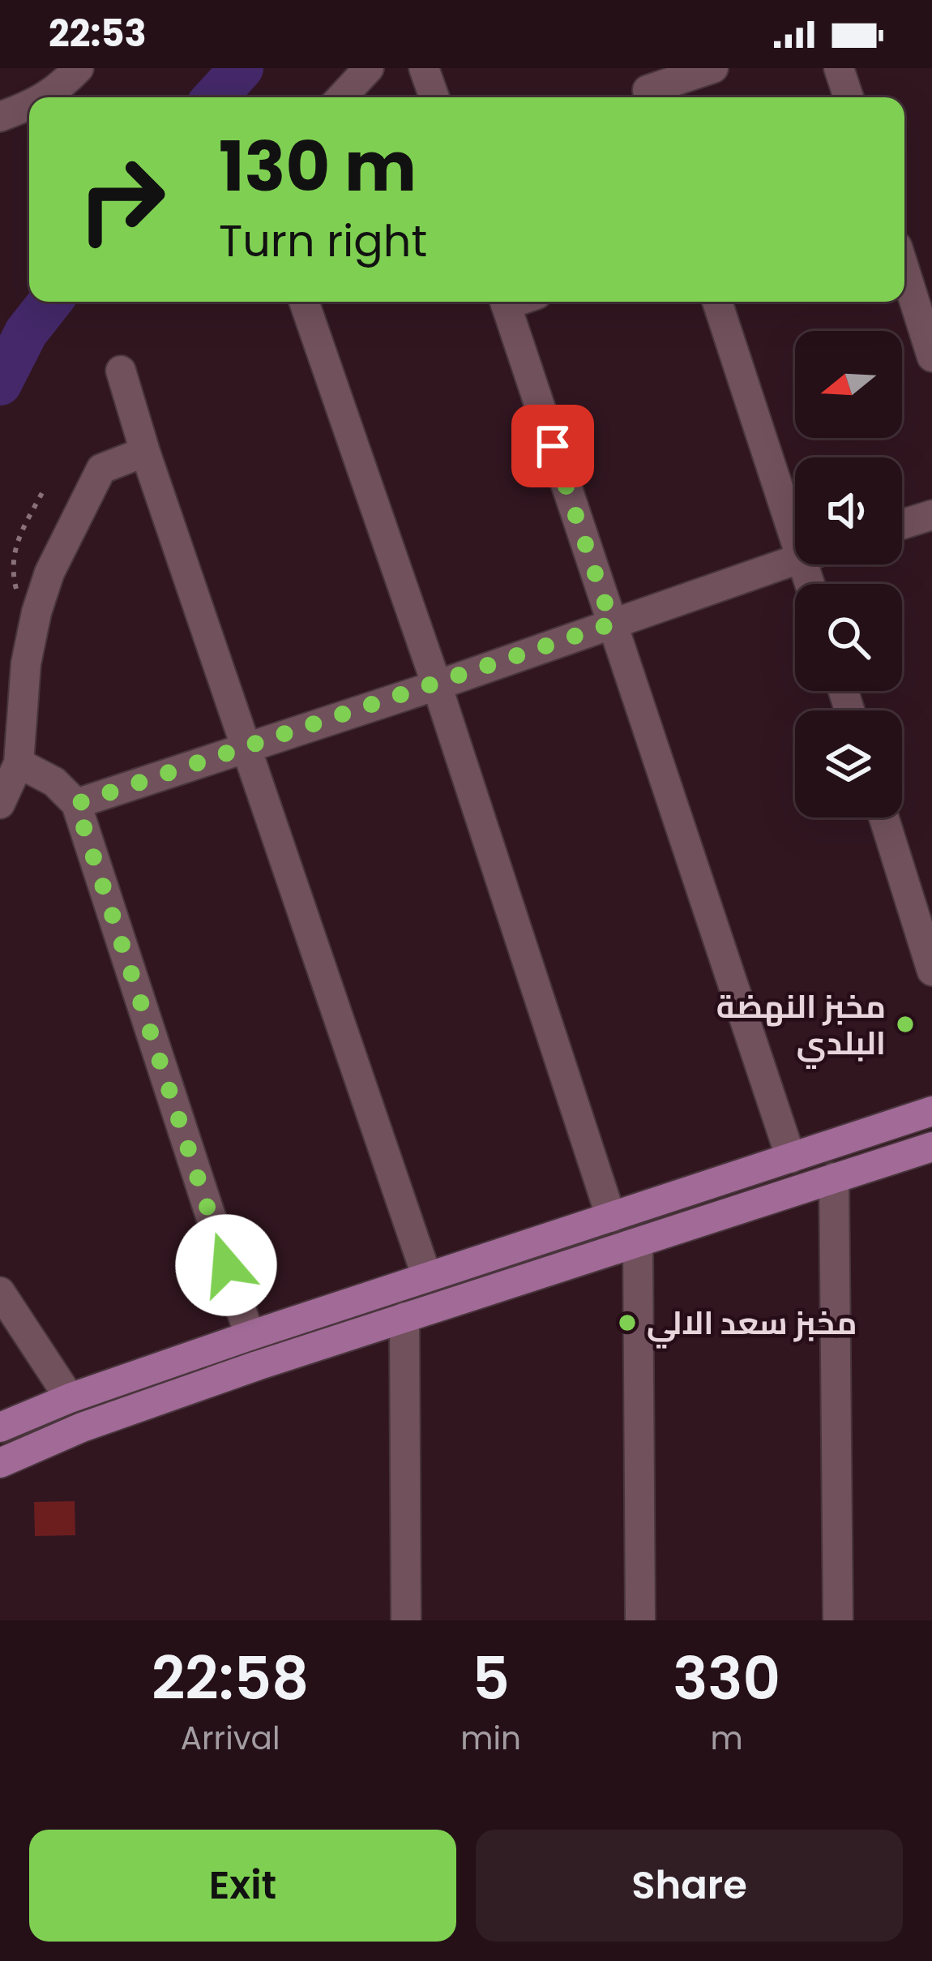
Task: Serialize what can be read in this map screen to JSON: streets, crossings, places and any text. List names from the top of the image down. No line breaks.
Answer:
{"places":["مخبز النهضة البلدي","مخبز سعد الالي"],"north":"left","page":{"status":"22:53","turn":["130 m","Turn right"],"eta":["22:58","Arrival","5","min","330","m"],"buttons":["Exit","Share"]}}
